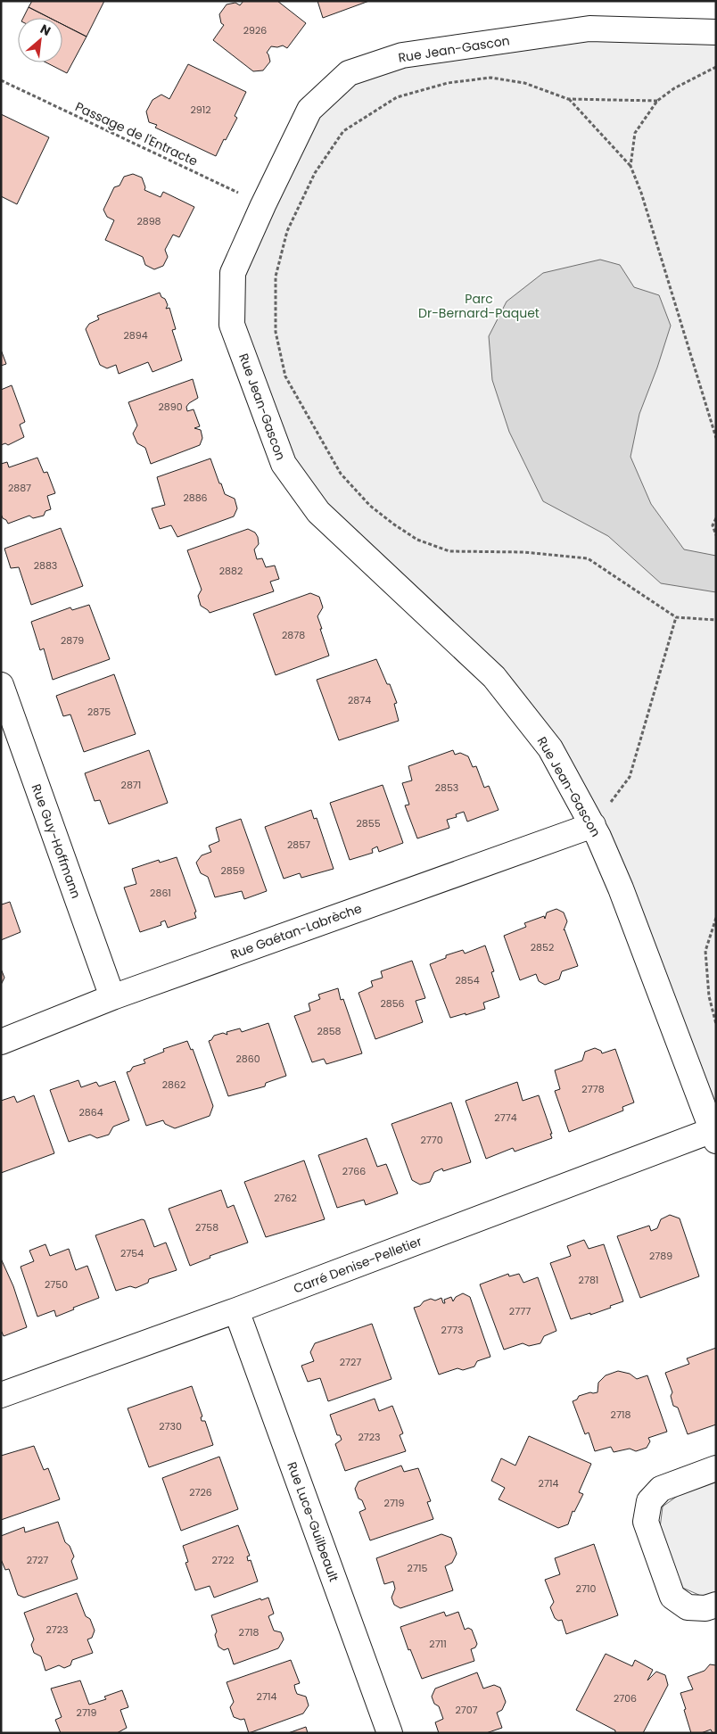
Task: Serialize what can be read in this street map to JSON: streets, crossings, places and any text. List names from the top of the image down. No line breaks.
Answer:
{"streets":{"street":["Rue Jean-Gascon","Rue Guy-Hoffmann","Rue Gaétan-Labrèche","Carré Denise-Pelletier","Rue Luce-Guilbeault"],"path":["Passage de l'Entracte"]},"crossings":[["Rue Jean-Gascon","Passage de l'Entracte"],["Rue Jean-Gascon","Rue Gaétan-Labrèche"],["Rue Jean-Gascon","Carré Denise-Pelletier"],["Rue Guy-Hoffmann","Rue Gaétan-Labrèche"],["Carré Denise-Pelletier","Rue Luce-Guilbeault"]],"parks":["Parc Dr-Bernard-Paquet"],"house_numbers":["2926","2912","2898","2894","2890","2887","2886","2883","2882","2878","2879","2874","2875","2871","2853","2855","2857","2859","2861","2852","2854","2856","2858","2860","2862","2778","2864","2774","2770","2766","2762","2758","2754","2789","2781","2750","2777","2773","2727","2718","2730","2723","2714","2726","2719","2727","2722","2715","2710","2723","2718","2711","2714","2706","2707","2719"],"north":"top right"}
